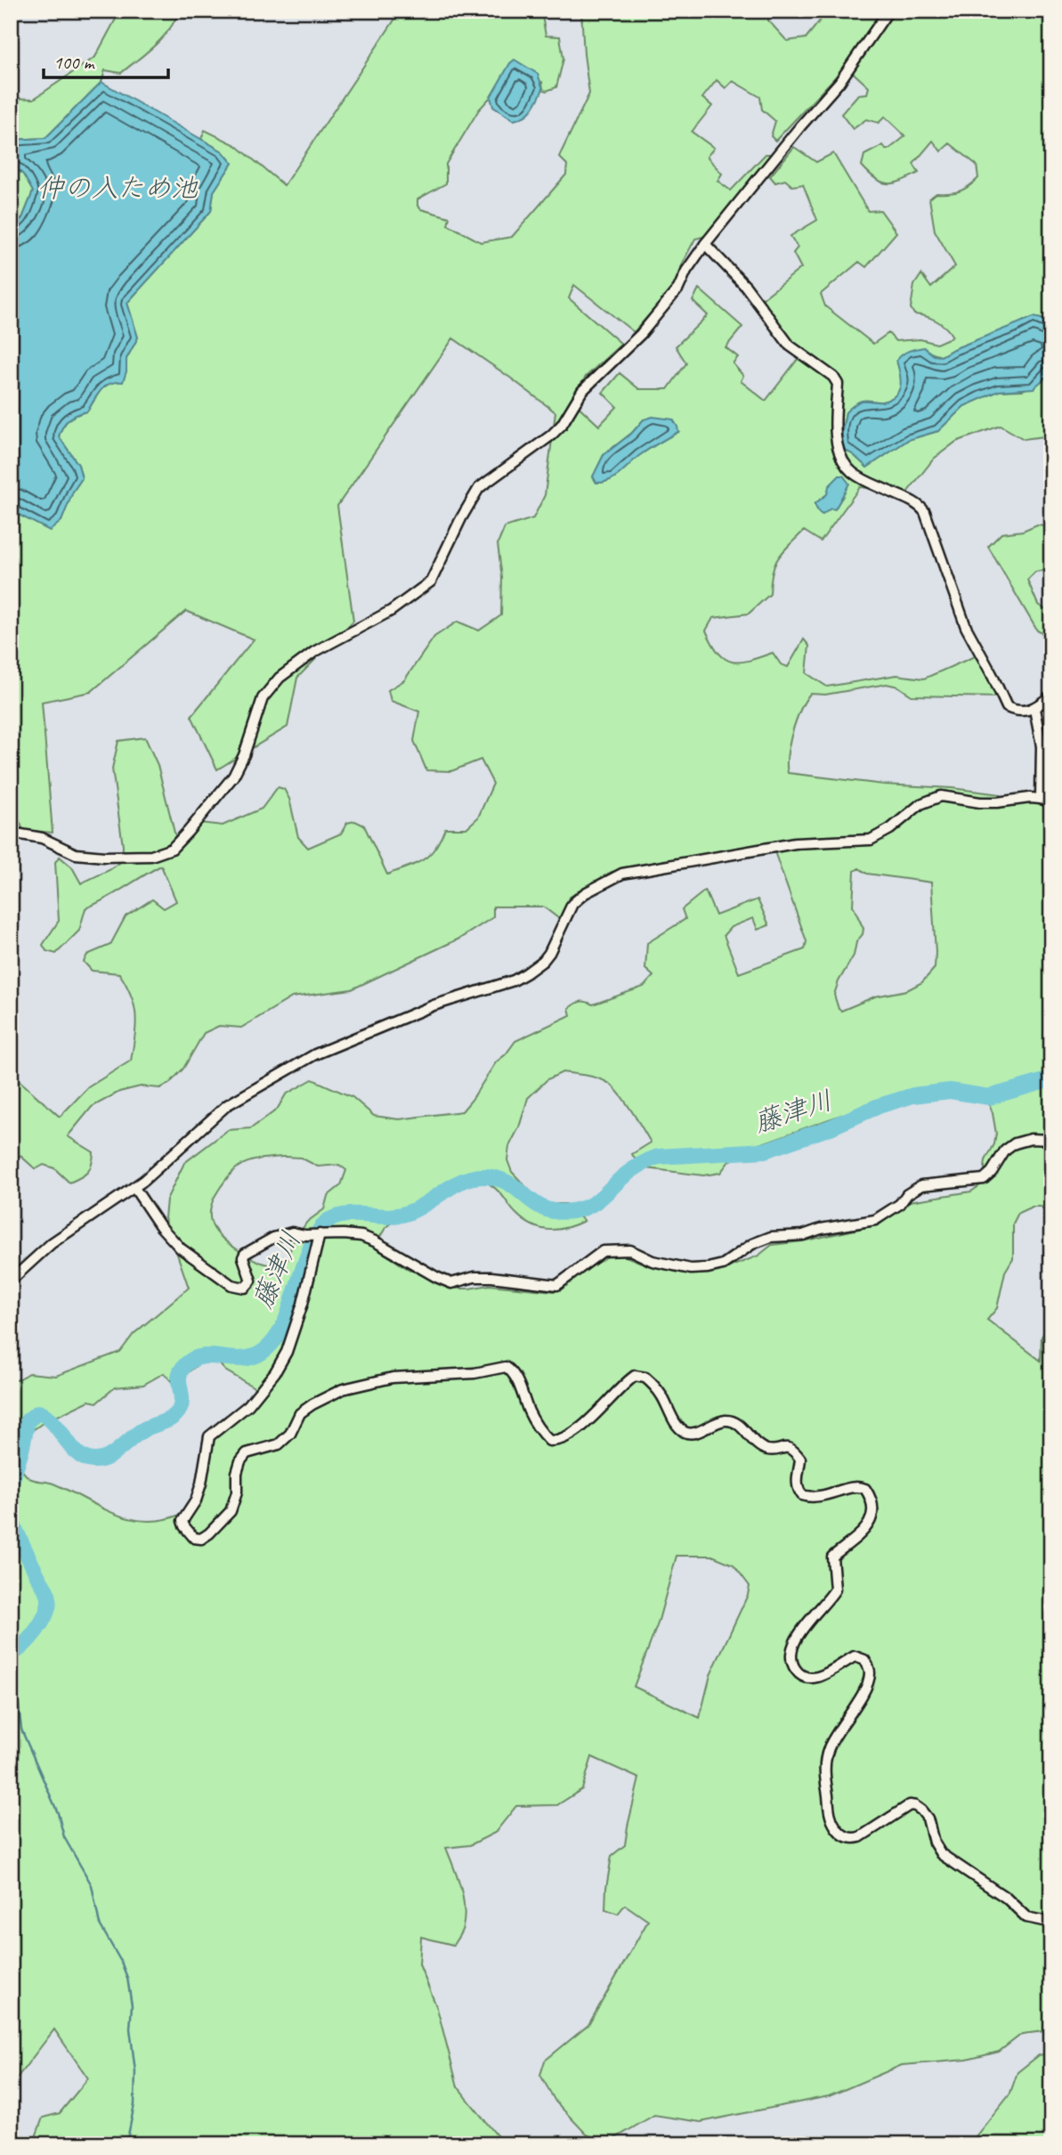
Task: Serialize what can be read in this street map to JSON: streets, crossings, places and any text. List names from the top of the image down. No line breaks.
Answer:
{"water":["仲の入ため池","藤津川"],"scale_bar":"100 m"}
